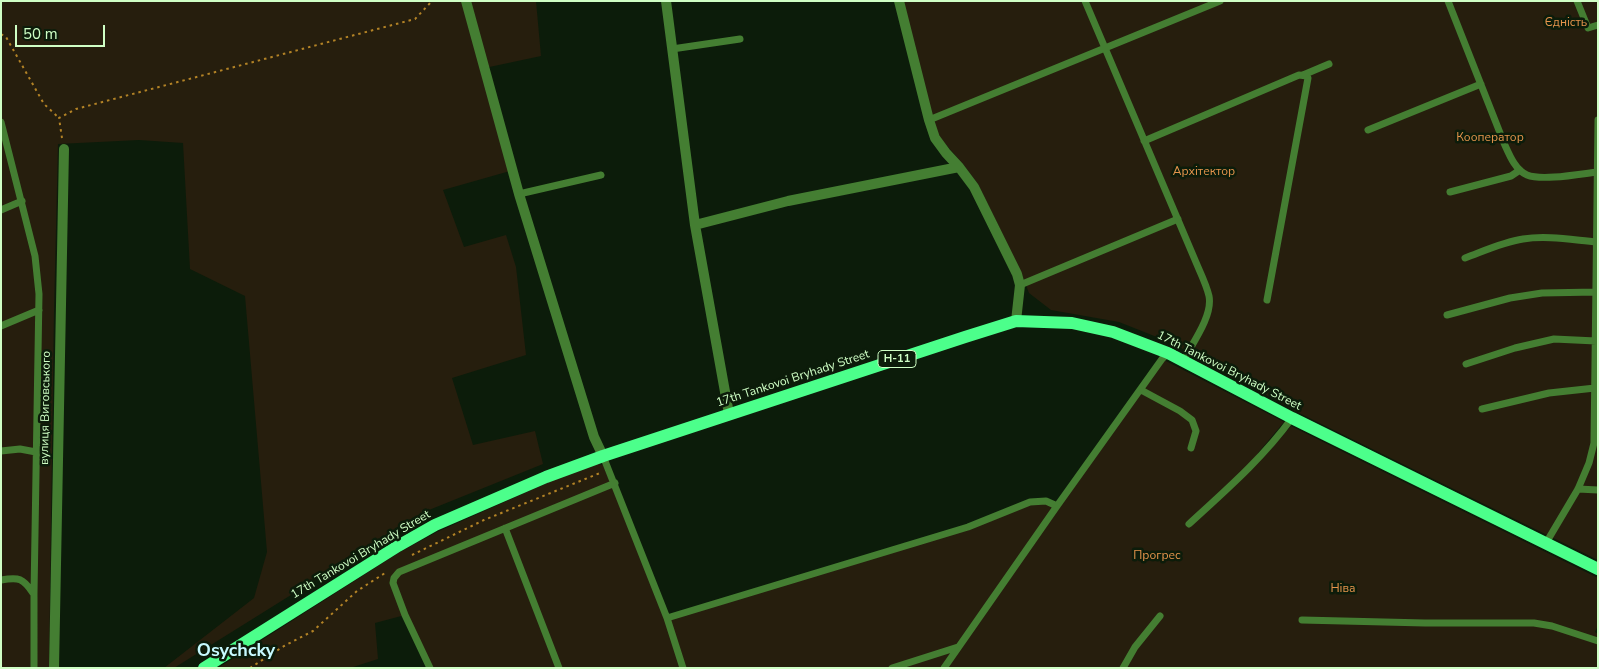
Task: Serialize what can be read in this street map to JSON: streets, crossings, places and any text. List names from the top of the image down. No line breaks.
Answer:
{"streets":{"main road":["Н-11","17th Tankovoi Bryhady Street"],"street":["вулиця Виговського"]},"districts":["Osychcky"],"parks":["Єдність","Кооператор","Архітектор","Прогрес","Ніва"],"scale_bar":"50 m"}
